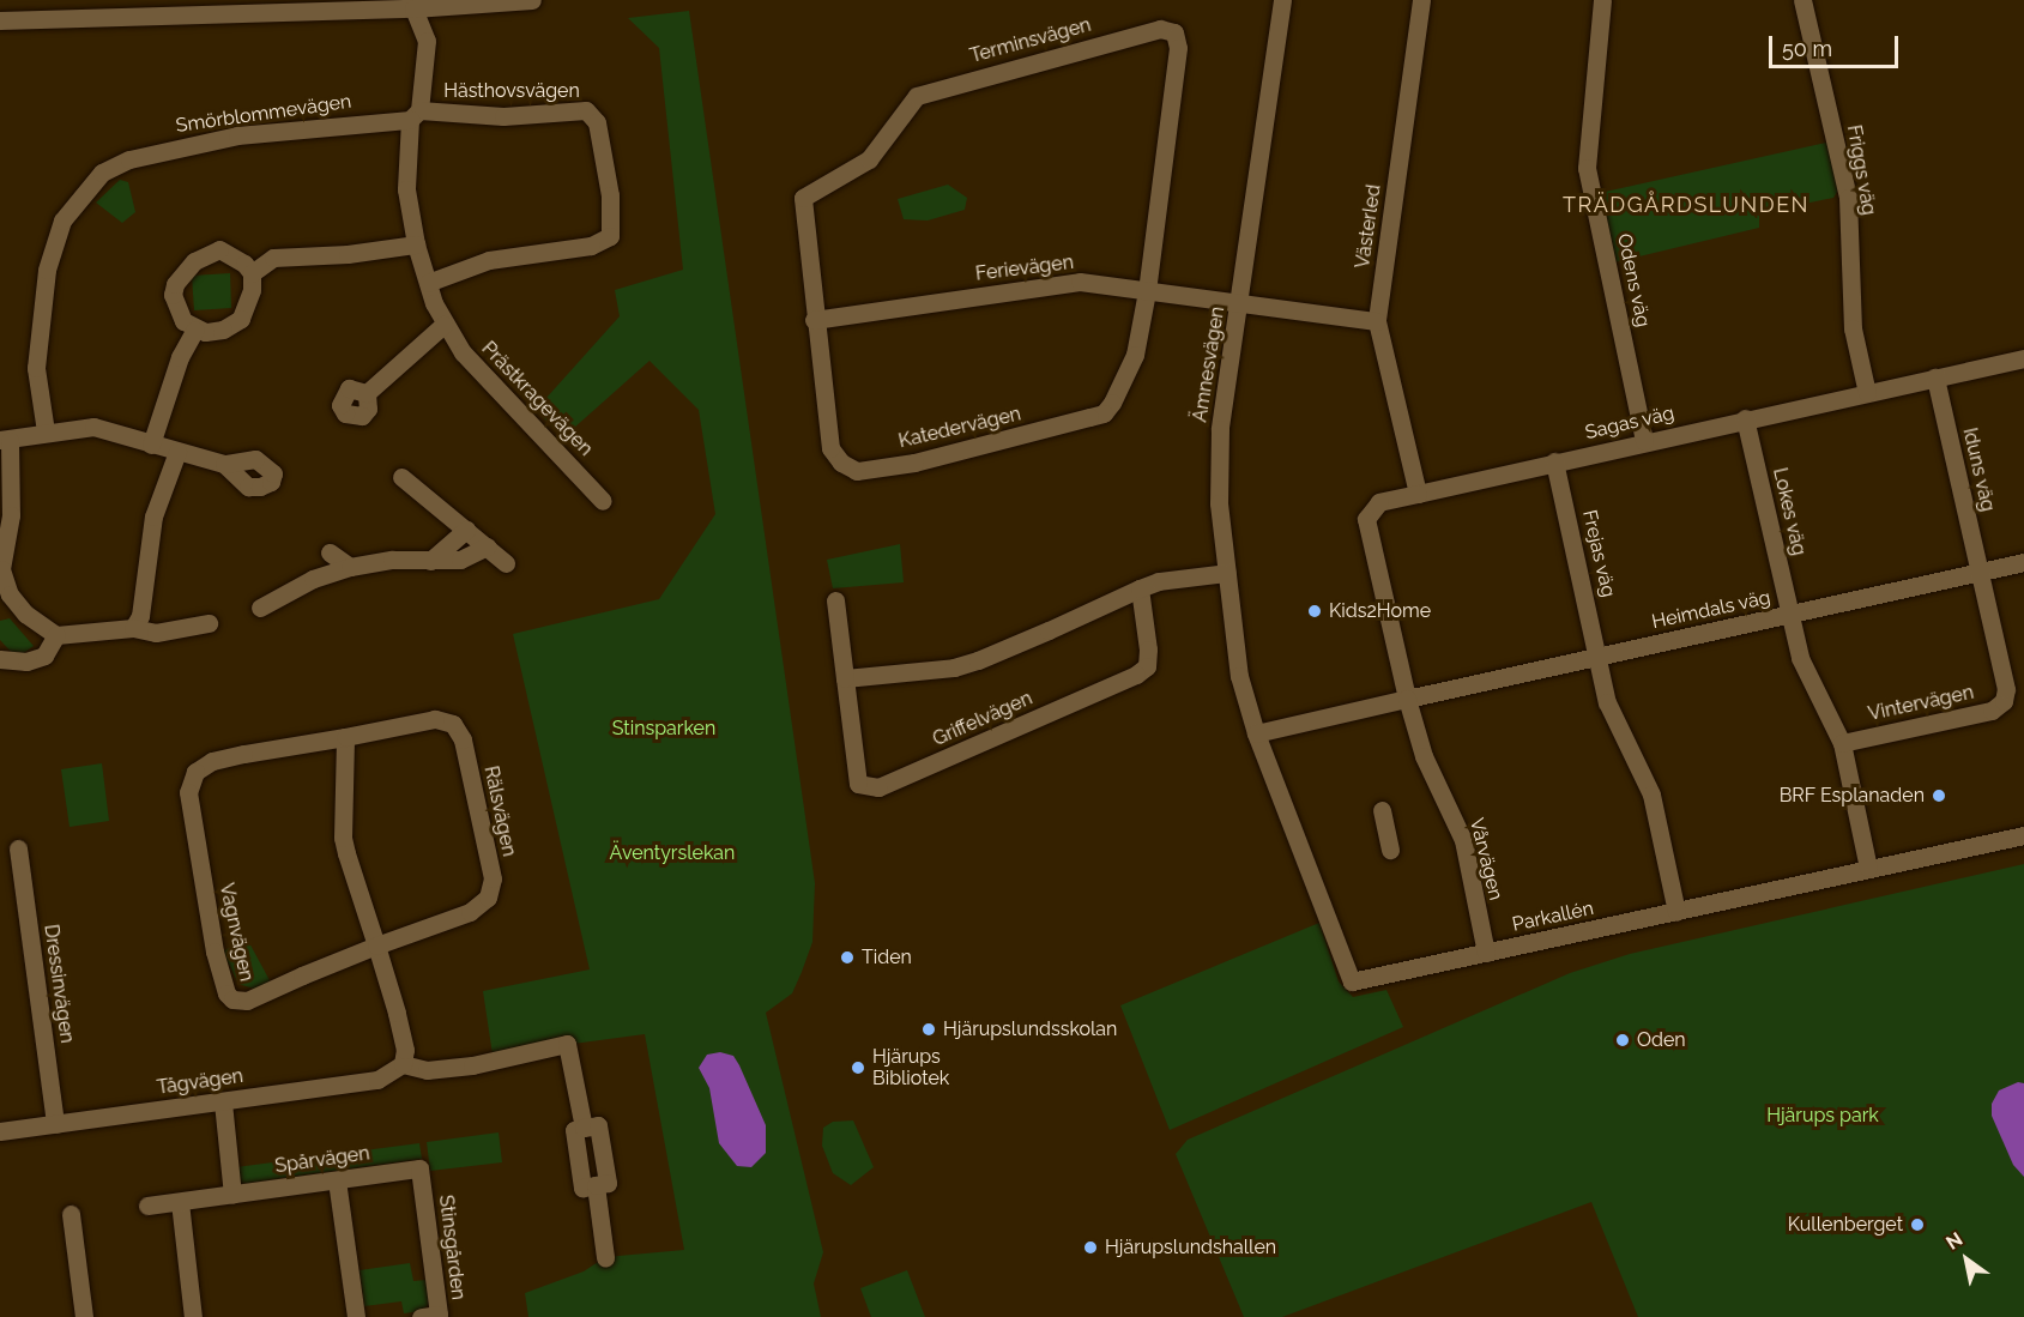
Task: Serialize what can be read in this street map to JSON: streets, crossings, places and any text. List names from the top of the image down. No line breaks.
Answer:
{"streets":{"street":["Terminsvägen","Hästhovsvägen","Smörblommevägen","Friggs väg","Västerled","Ferievägen","Odens väg","Ämnesvägen","Prästkragevägen","Sagas väg","Katedervägen","Iduns väg","Lokes väg","Frejas väg","Heimdals väg","Vintervägen","Griffelvägen","Rälsvägen","Vårvägen","Parkallén","Vagnvägen","Dressinvägen","Tågvägen","Spårvägen","Stinsgården"]},"crossings":[["Terminsvägen","Ferievägen"],["Terminsvägen","Katedervägen"],["Hästhovsvägen","Smörblommevägen"],["Hästhovsvägen","Prästkragevägen"],["Smörblommevägen","Prästkragevägen"],["Friggs väg","Sagas väg"],["Ferievägen","Ämnesvägen"],["Ferievägen","Katedervägen"],["Odens väg","Sagas väg"],["Ämnesvägen","Heimdals väg"],["Ämnesvägen","Parkallén"],["Sagas väg","Iduns väg"],["Sagas väg","Lokes väg"],["Sagas väg","Frejas väg"],["Iduns väg","Heimdals väg"],["Iduns väg","Vintervägen"],["Lokes väg","Heimdals väg"],["Lokes väg","Vintervägen"],["Lokes väg","Parkallén"],["Frejas väg","Heimdals väg"],["Frejas väg","Parkallén"],["Heimdals väg","Vintervägen"],["Heimdals väg","Vårvägen"],["Heimdals väg","Parkallén"],["Rälsvägen","Vagnvägen"],["Vårvägen","Parkallén"],["Dressinvägen","Tågvägen"],["Spårvägen","Stinsgården"]],"districts":["TRÄDGÅRDSLUNDEN"],"parks":["Stinsparken","Äventyrslekan","Hjärups park"],"places":["Kids2Home","BRF Esplanaden","Tiden","Hjärupslundsskolan","Oden","Hjärups Bibliotek","Kullenberget","Hjärupslundshallen"],"scale_bar":"50 m","north":"top left"}
